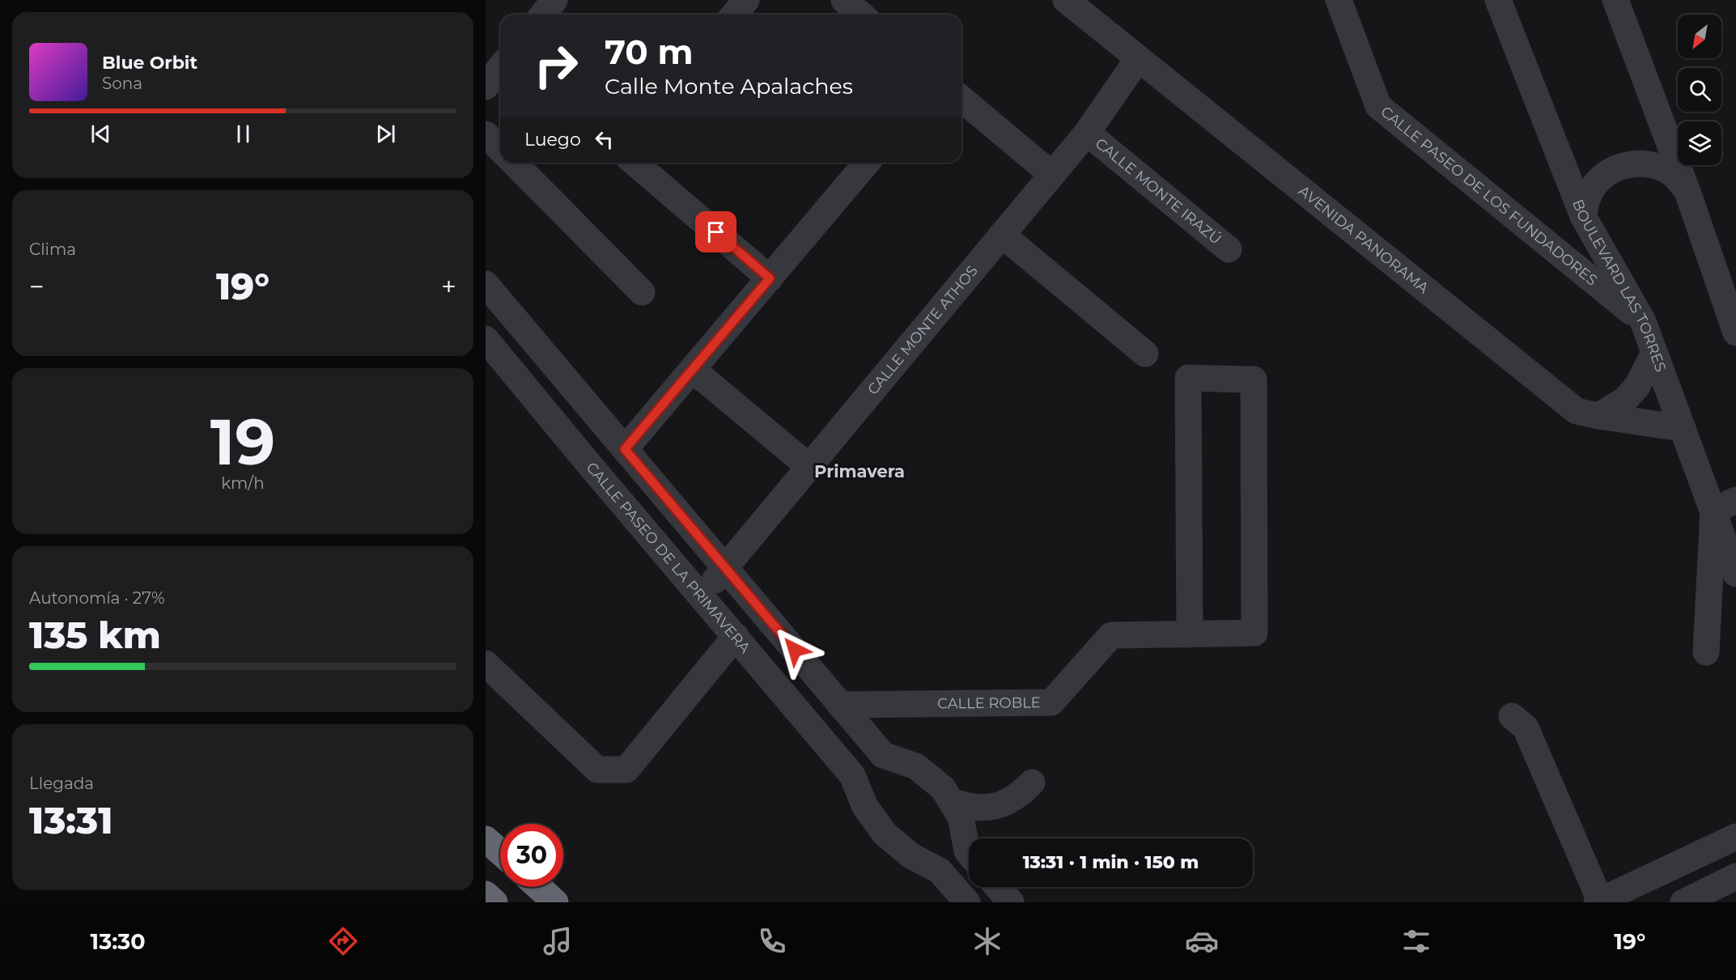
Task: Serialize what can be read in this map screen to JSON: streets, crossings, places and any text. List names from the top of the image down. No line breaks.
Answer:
{"streets":{"street":["CALLE MONTE IRAZÚ","CALLE PASEO DE LOS FUNDADORES","AVENIDA PANORAMA","BOULEVARD LAS TORRES","CALLE MONTE ATHOS","CALLE PASEO DE LA PRIMAVERA","CALLE ROBLE"]},"crossings":[["CALLE MONTE IRAZÚ","CALLE MONTE ATHOS"],["CALLE PASEO DE LOS FUNDADORES","BOULEVARD LAS TORRES"],["AVENIDA PANORAMA","BOULEVARD LAS TORRES"],["AVENIDA PANORAMA","CALLE MONTE ATHOS"],["CALLE MONTE ATHOS","CALLE PASEO DE LA PRIMAVERA"]],"districts":["Primavera"],"north":"bottom left","page":{"turn":["70 m","Calle Monte Apalaches"],"song":["Blue Orbit","Sona"],"then":"Luego","tile":["Clima",["19","km/h"],["Autonomía · 27%","135 km"],["Llegada","13:31"]],"heat":["−","19°","+"],"limit":"30","trip":"13:31 · 1 min · 150 m","tabs":["13:30","19°"]}}
